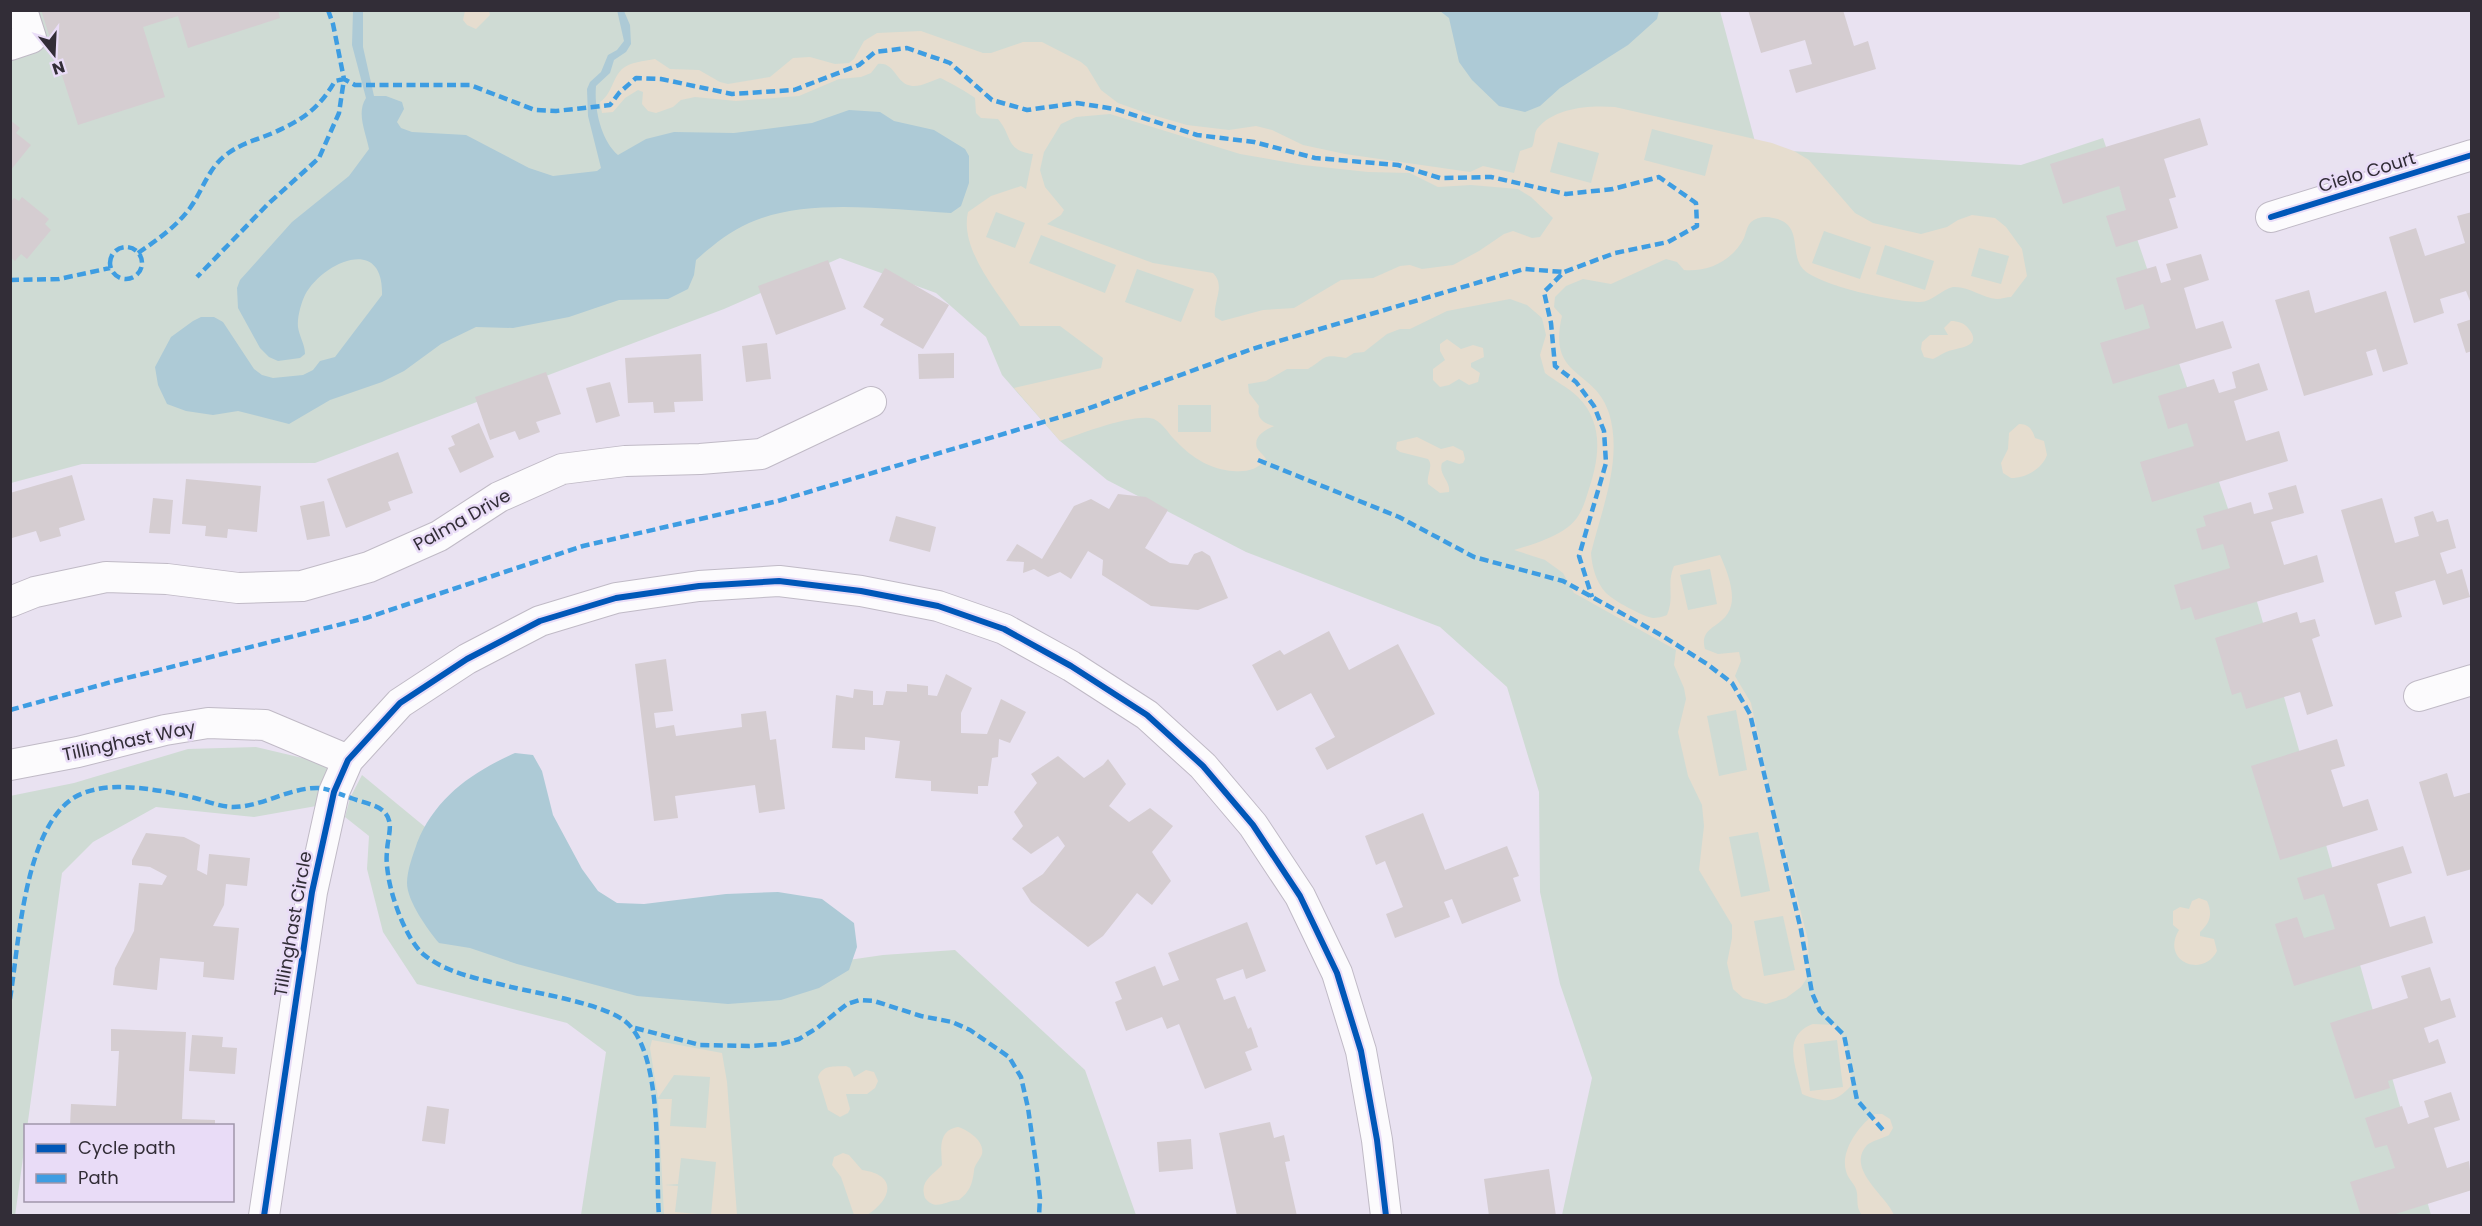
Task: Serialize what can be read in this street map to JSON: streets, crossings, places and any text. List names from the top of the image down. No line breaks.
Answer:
{"streets":{"street":["Cielo Court","Palma Drive","Tillinghast Way","Tillinghast Circle"]},"crossings":[["Tillinghast Way","Tillinghast Circle"]],"legend":["Cycle path","Path"],"north":"bottom"}
